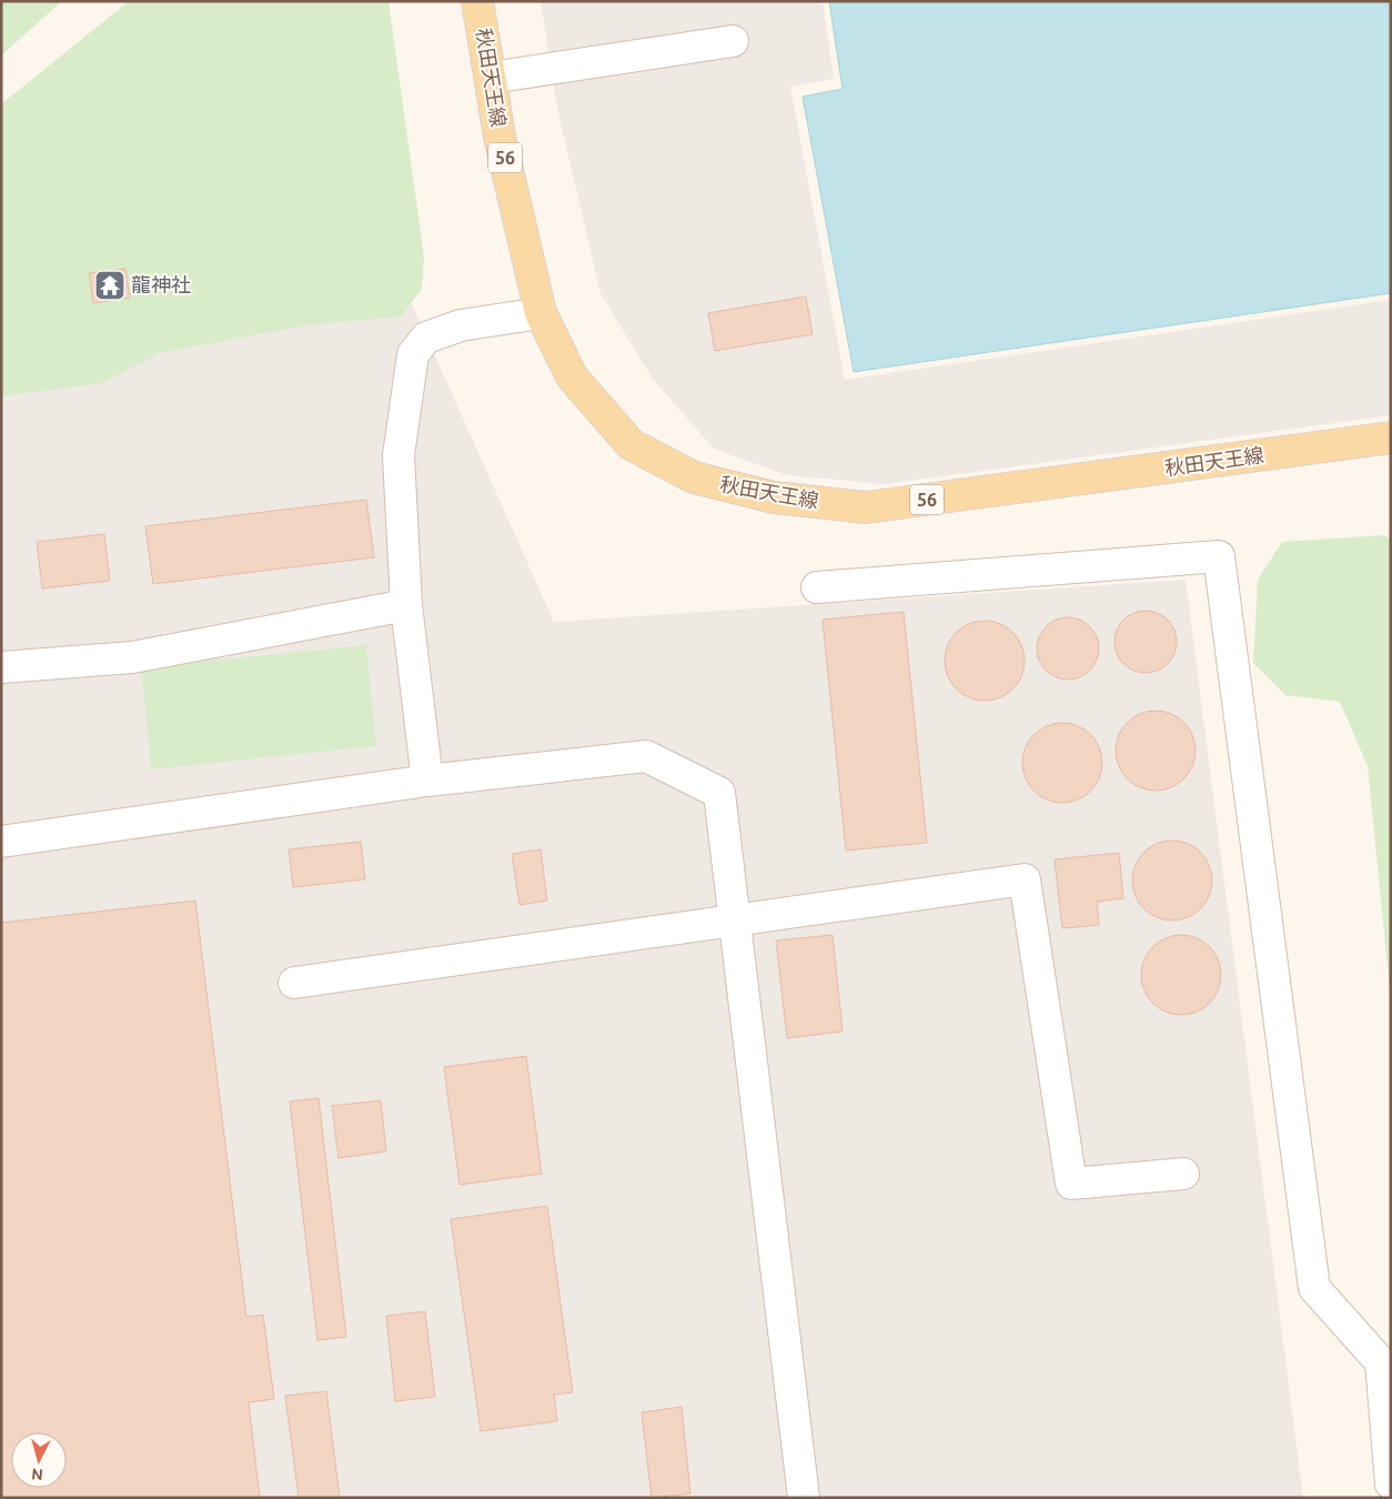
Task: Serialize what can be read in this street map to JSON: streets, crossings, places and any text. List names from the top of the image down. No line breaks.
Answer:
{"streets":{"main road":["秋田天王線","56"]},"places":{"temple":["龍神社"]},"north":"bottom"}
